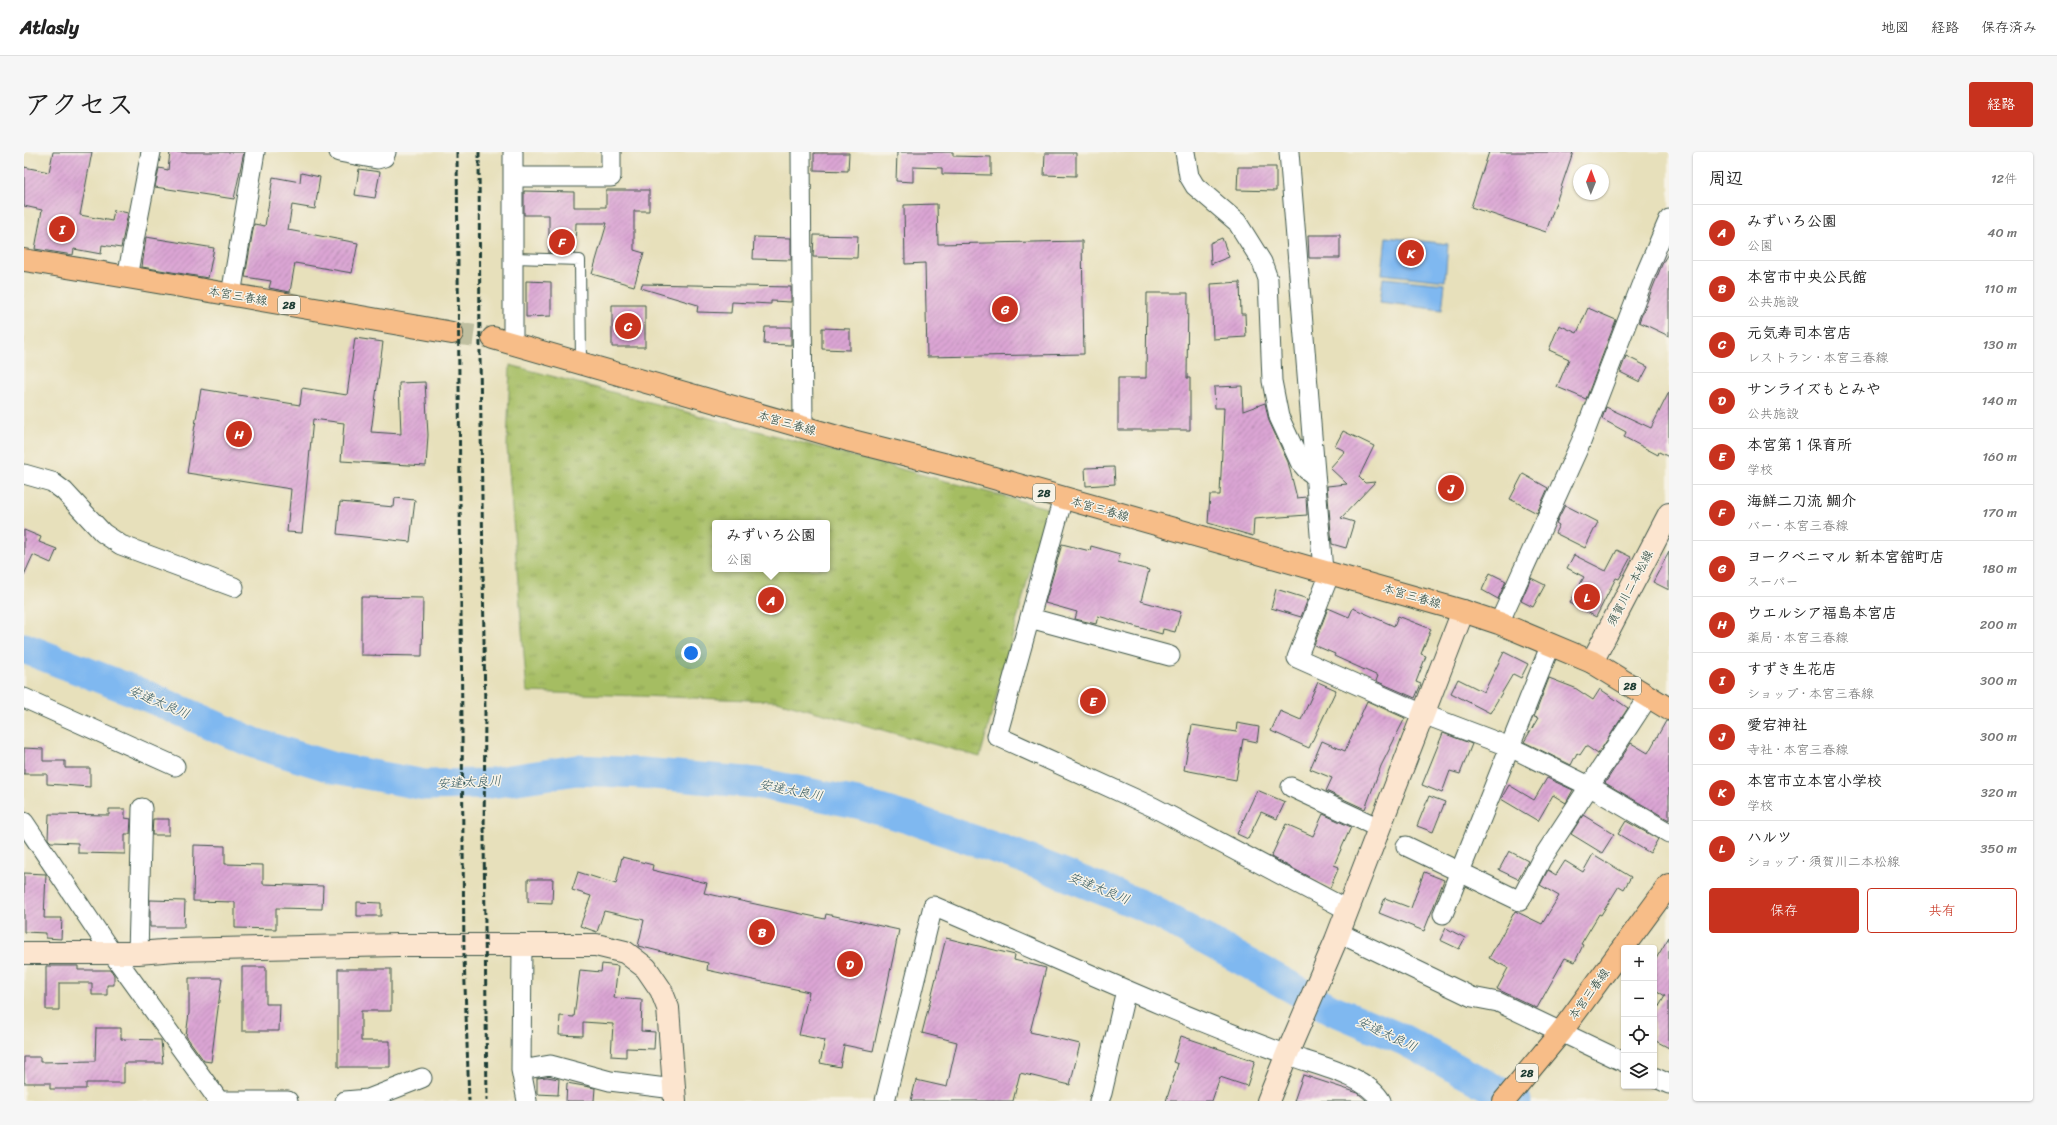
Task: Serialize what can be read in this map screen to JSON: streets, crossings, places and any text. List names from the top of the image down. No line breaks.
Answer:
{"streets":{"main road":["本宮三春線","28"],"street":["須賀川二本松線"]},"crossings":[["本宮三春線","須賀川二本松線"]],"water":["安達太良川"],"north":"top","page":{"header":"Atlasly","nav":["地図","経路","保存済み"],"title":"アクセス","buttons":["経路",["保存","共有"]],"heading":["周辺","12件"],"list":[{"mark":"A","name":"みずいろ公園","note":"公園","value":"40 m"},{"mark":"B","name":"本宮市中央公民館","note":"公共施設","value":"110 m"},{"mark":"C","name":"元気寿司本宮店","note":"レストラン · 本宮三春線","value":"130 m"},{"mark":"D","name":"サンライズもとみや","note":"公共施設","value":"140 m"},{"mark":"E","name":"本宮第１保育所","note":"学校","value":"160 m"},{"mark":"F","name":"海鮮二刀流 鯛介","note":"バー · 本宮三春線","value":"170 m"},{"mark":"G","name":"ヨークベニマル 新本宮舘町店","note":"スーパー","value":"180 m"},{"mark":"H","name":"ウエルシア福島本宮店","note":"薬局 · 本宮三春線","value":"200 m"},{"mark":"I","name":"すずき生花店","note":"ショップ · 本宮三春線","value":"300 m"},{"mark":"J","name":"愛宕神社","note":"寺社 · 本宮三春線","value":"300 m"},{"mark":"K","name":"本宮市立本宮小学校","note":"学校","value":"320 m"},{"mark":"L","name":"ハルツ","note":"ショップ · 須賀川二本松線","value":"350 m"}],"pins":["I","F","K","G","C","H","J","L","A","E","B","D"],"popup":["みずいろ公園","公園"],"map_buttons":["+","−"]}}
